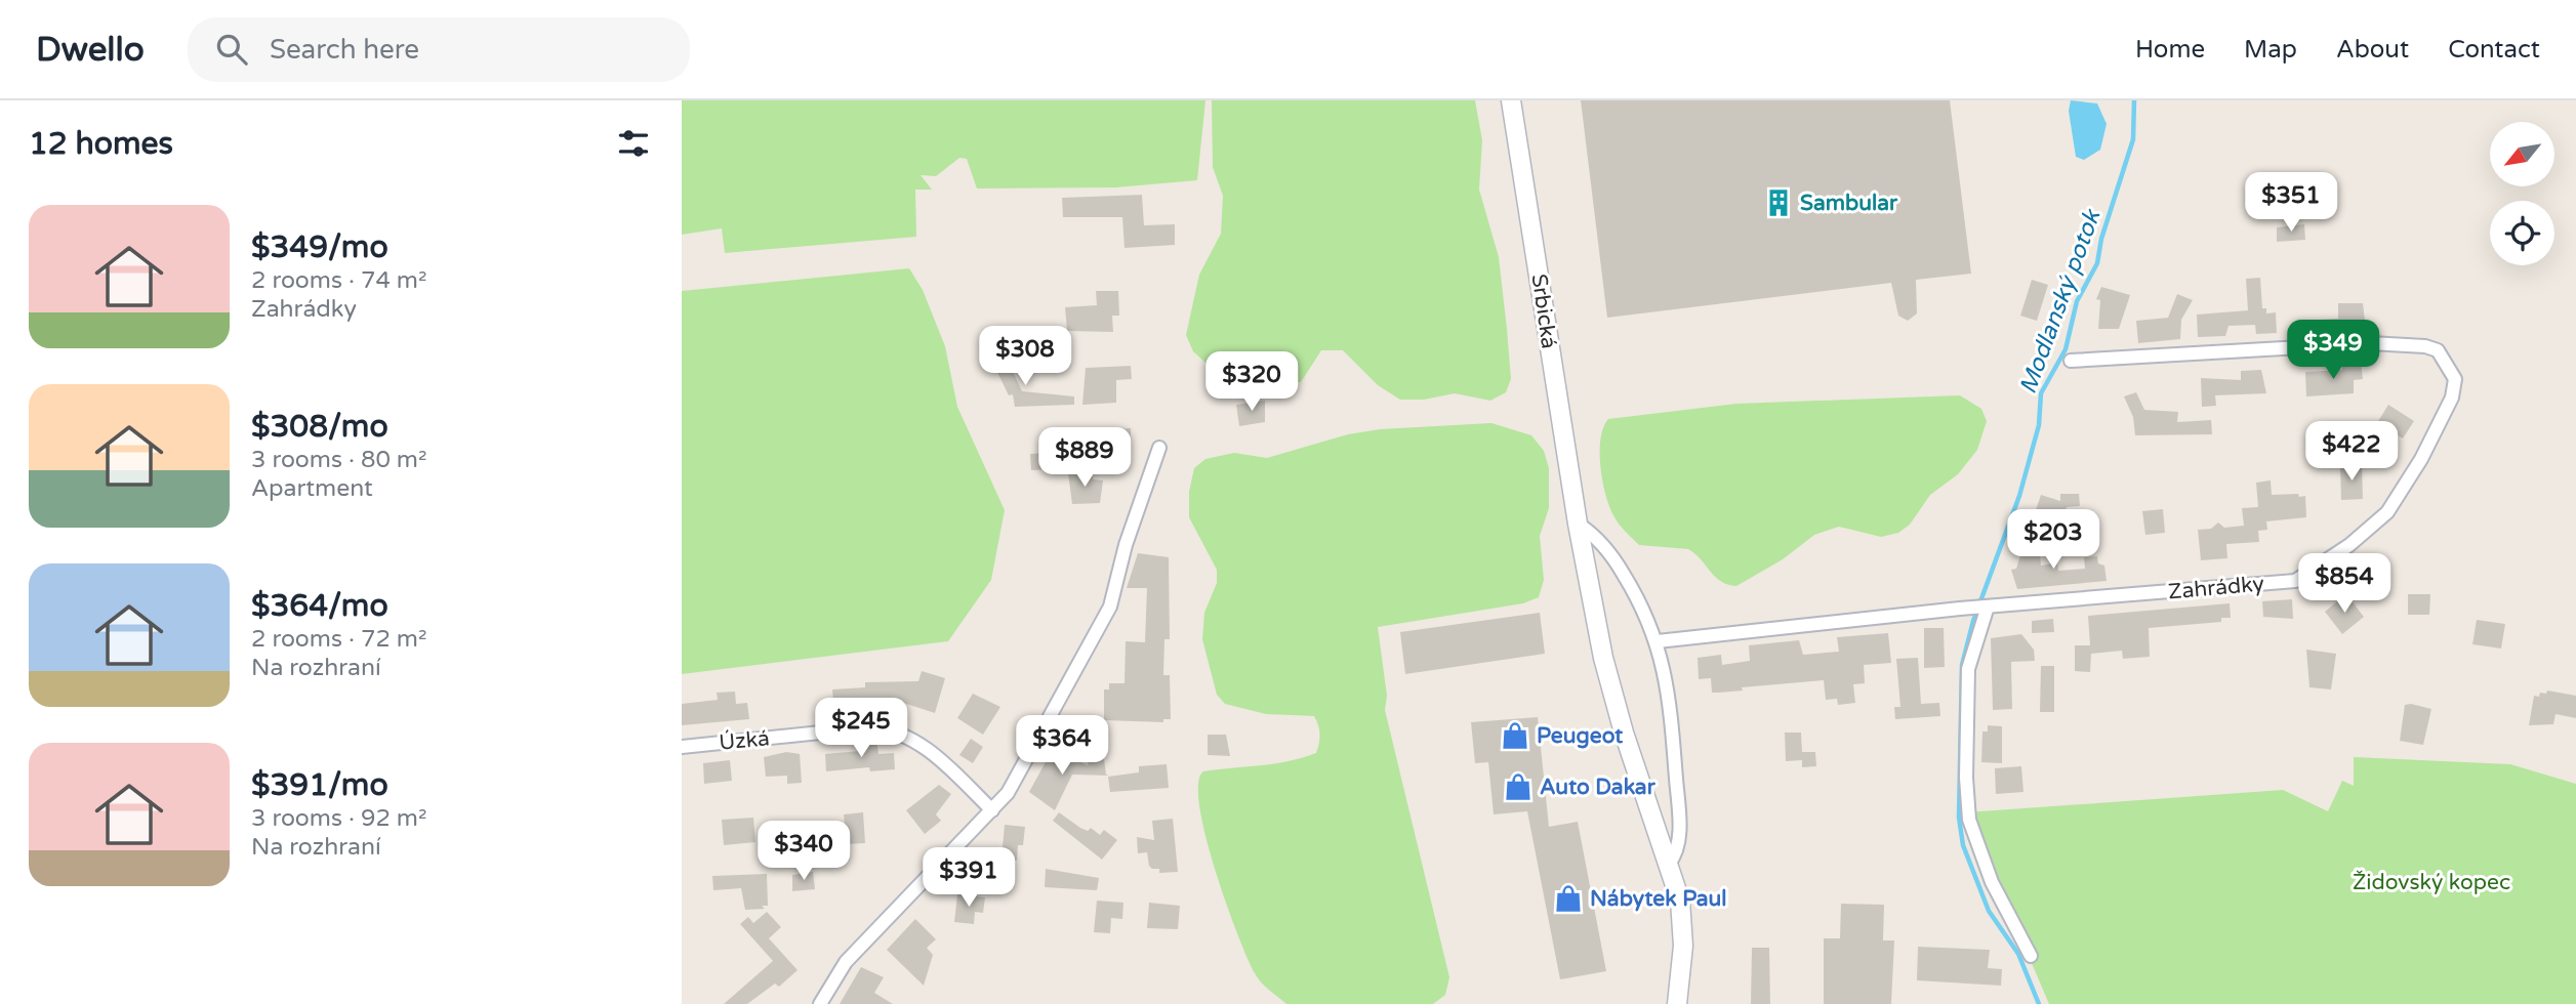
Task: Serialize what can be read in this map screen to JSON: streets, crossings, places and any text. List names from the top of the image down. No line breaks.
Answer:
{"streets":{"street":["Srbická","Zahrádky","Úzká"]},"water":["Modlanský potok"],"parks":["Židovský kopec"],"places":{"building":["Sambular"],"shop":["Peugeot","Auto Dakar","Nábytek Paul"]},"north":"bottom left","page":{"header":"Dwello","search":"Search here","nav":["Home","Map","About","Contact"],"heading":"12 homes","price":["$351","$349","$308","$320","$422","$889","$203","$854","$245","$364","$340","$391"],"list":[{"name":"$349/mo","note":"2 rooms · 74 m² · Zahrádky"},{"name":"$308/mo","note":"3 rooms · 80 m² · Apartment"},{"name":"$364/mo","note":"2 rooms · 72 m² · Na rozhraní"},{"name":"$391/mo","note":"3 rooms · 92 m² · Na rozhraní"}]}}
